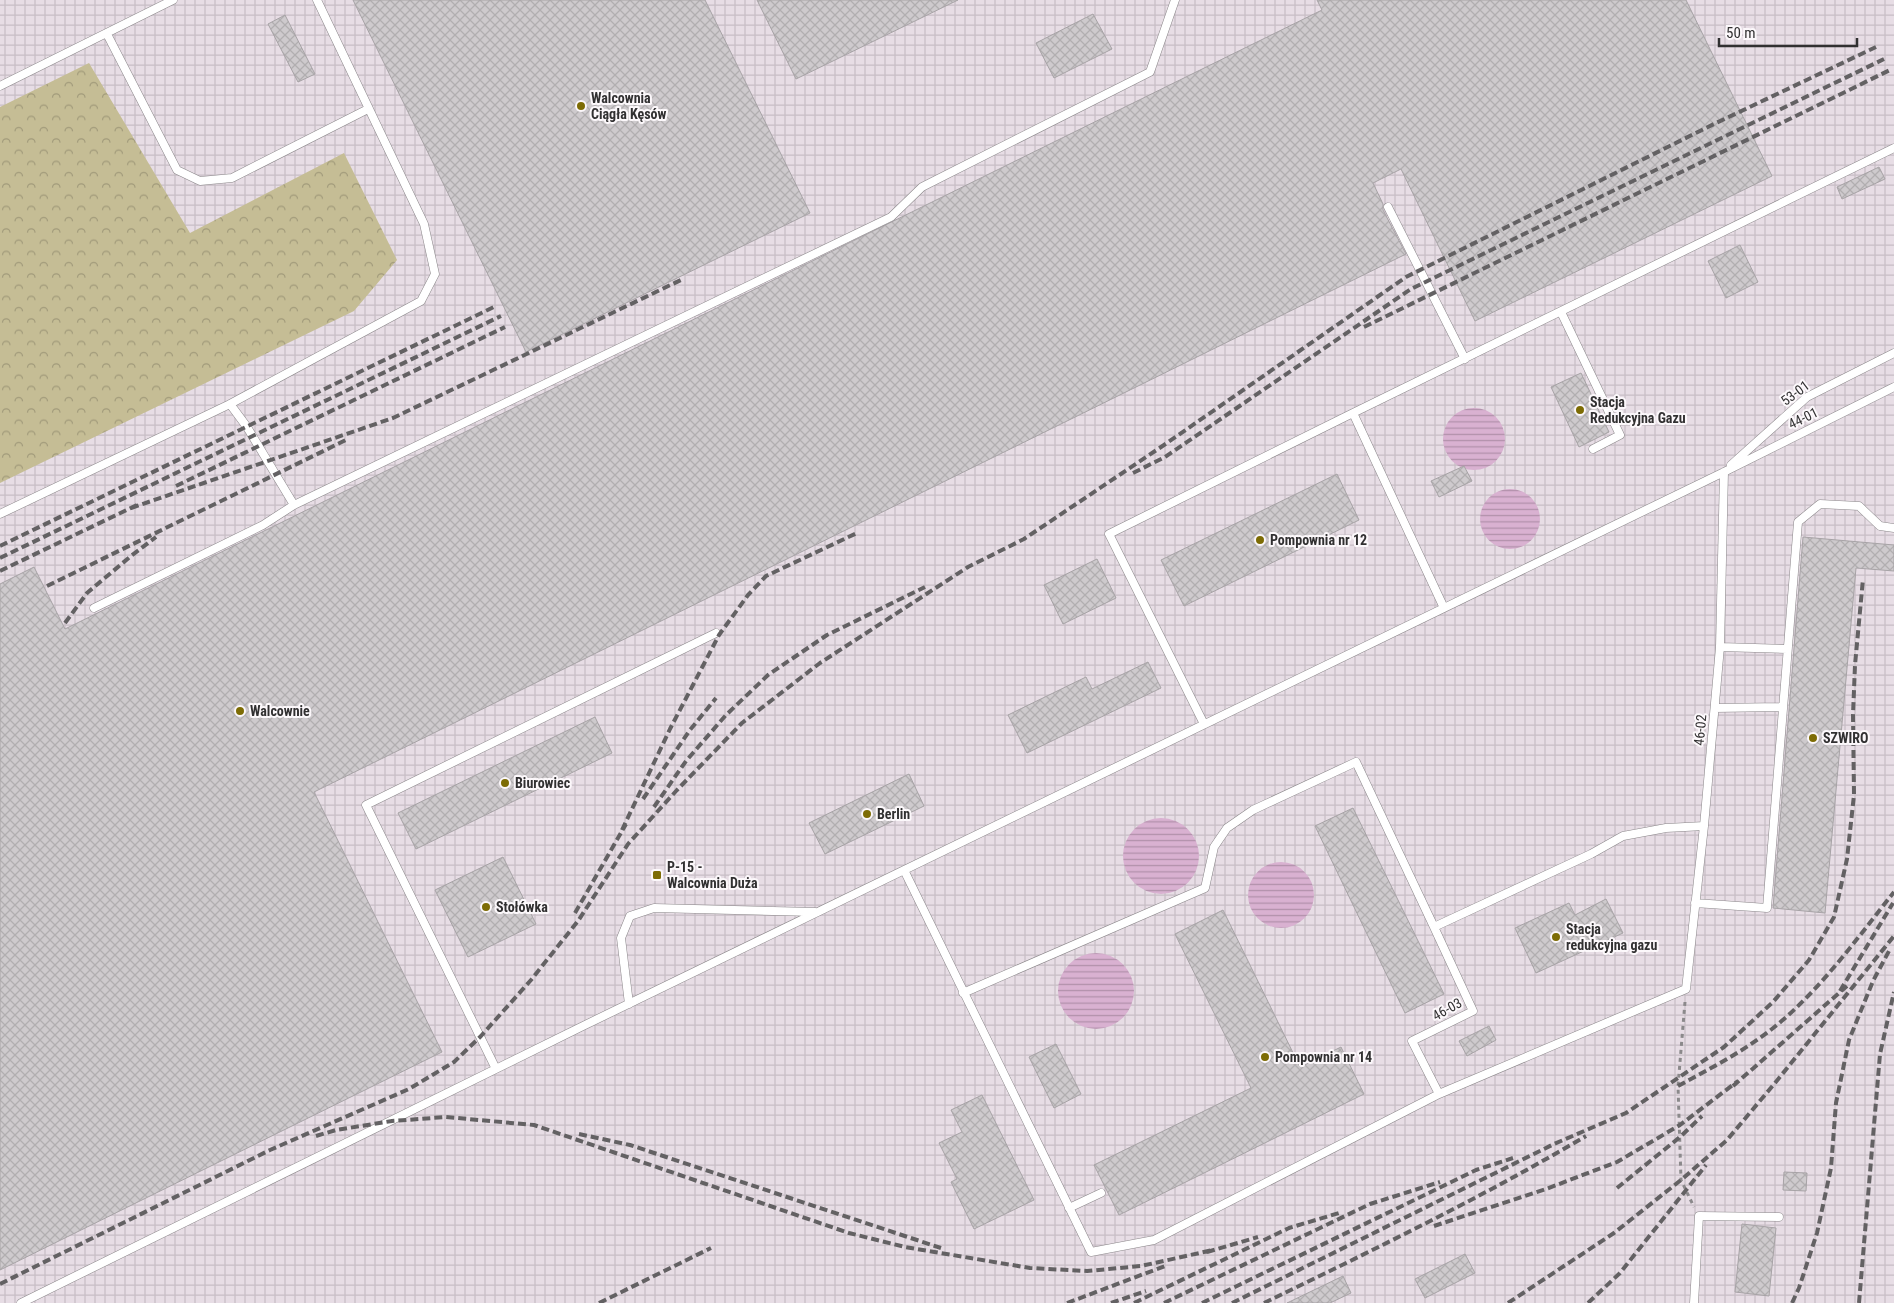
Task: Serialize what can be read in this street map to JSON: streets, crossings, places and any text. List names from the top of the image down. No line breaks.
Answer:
{"streets":{"lane":["53-01","44-01","46-02","46-03"]},"crossings":[["53-01","44-01"],["53-01","46-02"],["44-01","46-02"]],"places":{"other":["Walcownia Ciągła Kęsów","Stacja Redukcyjna Gazu","Pompownia nr 12","Walcownie","SZWIRO","Biurowiec","Berlin","Stołówka","Stacja redukcyjna gazu","Pompownia nr 14"],"transit":["P-15 - Walcownia Duża"]},"scale_bar":"50 m"}
